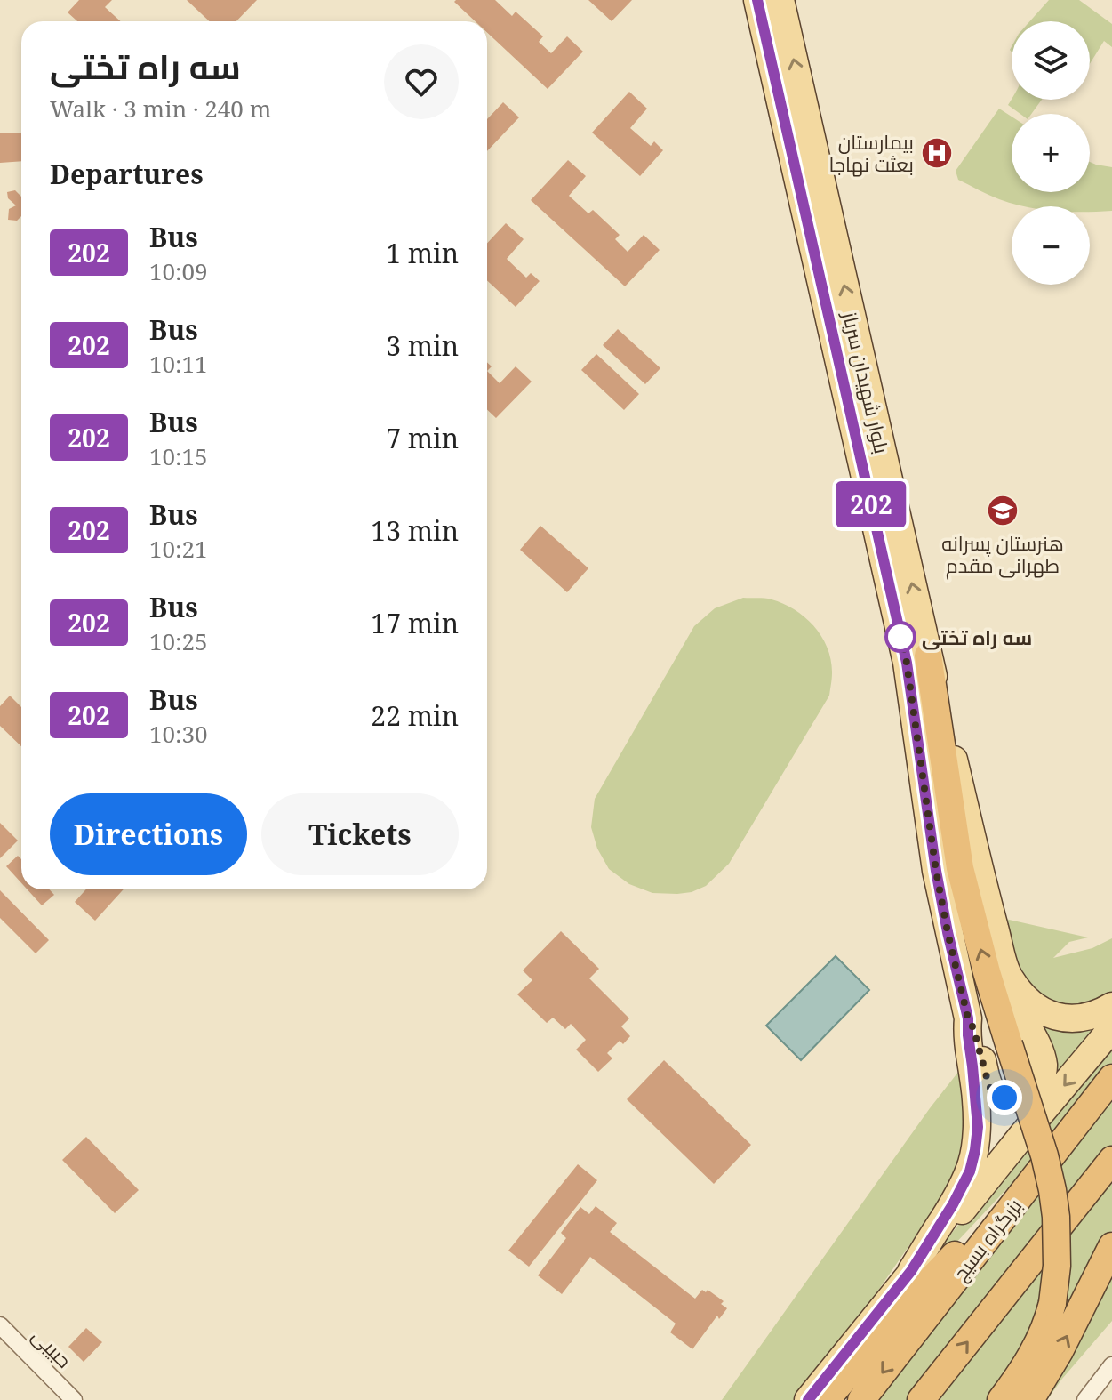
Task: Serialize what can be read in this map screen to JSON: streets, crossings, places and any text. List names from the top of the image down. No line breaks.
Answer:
{"streets":{"highway":["بزرگراه بسیج"],"main road":["بلوار شهیدان سرباز"],"street":["حبیبی"]},"places":{"hospital":["بیمارستان بعثت نهاجا"],"school or university":["هنرستان پسرانه طهرانی مقدم"],"other":["سه راه تختی"]},"lines":["bus line 202"],"page":{"on_map":"202","map_buttons":["+","−"],"heading":[["سه راه تختی","Walk · 3 min · 240 m"],"Departures"],"list":[{"mark":"202","name":"Bus","note":"10:09","value":"1 min"},{"mark":"202","name":"Bus","note":"10:11","value":"3 min"},{"mark":"202","name":"Bus","note":"10:15","value":"7 min"},{"mark":"202","name":"Bus","note":"10:21","value":"13 min"},{"mark":"202","name":"Bus","note":"10:25","value":"17 min"},{"mark":"202","name":"Bus","note":"10:30","value":"22 min"}],"buttons":["Directions","Tickets"]}}
